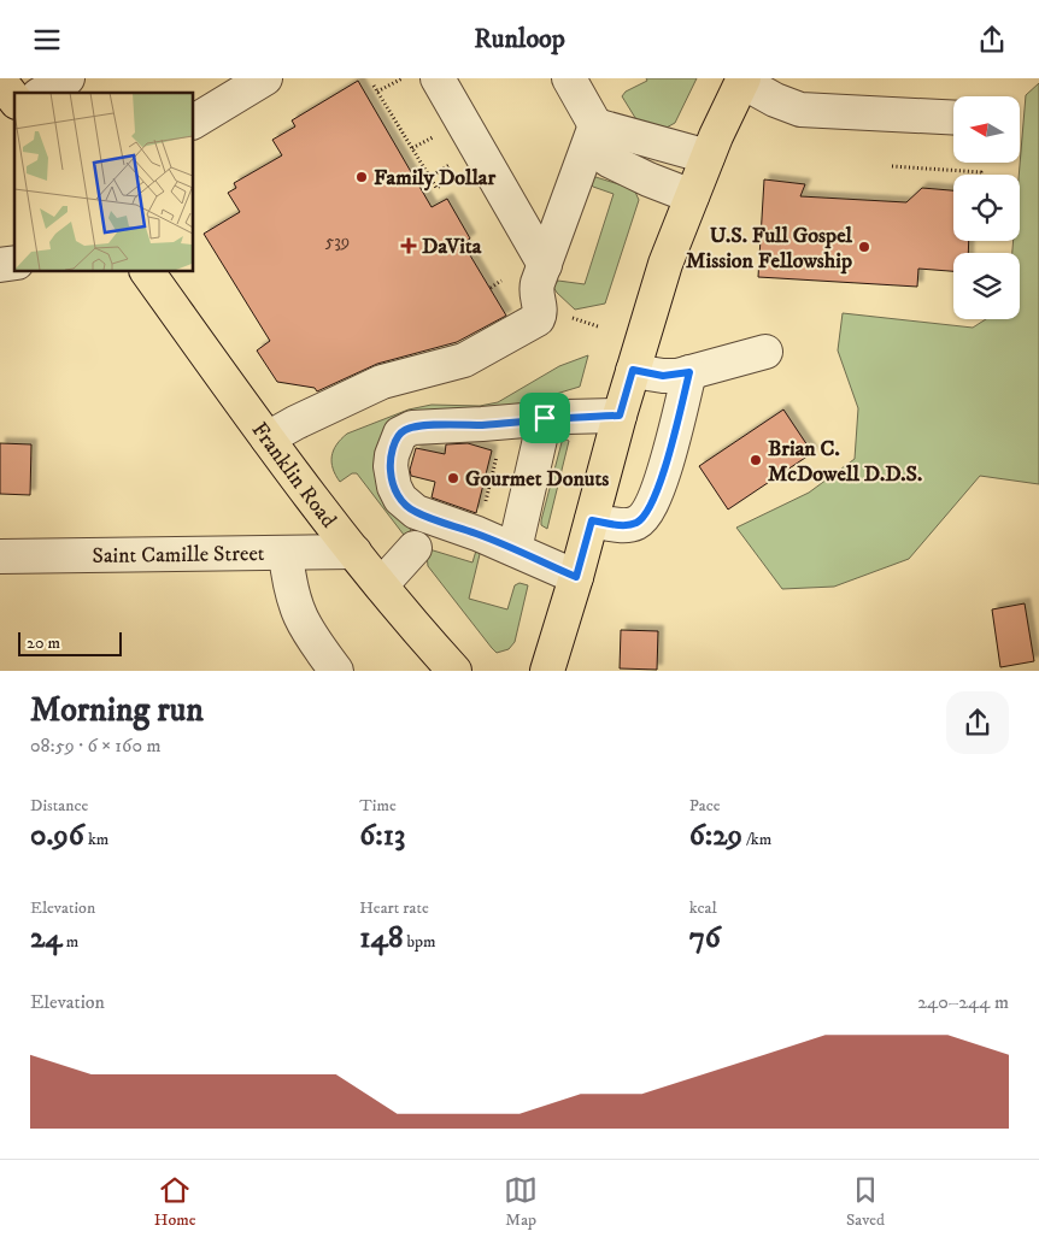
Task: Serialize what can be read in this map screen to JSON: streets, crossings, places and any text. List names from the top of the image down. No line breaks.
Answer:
{"streets":{"main road":["Franklin Road"],"street":["Saint Camille Street"]},"crossings":[["Franklin Road","Saint Camille Street"]],"places":{"other":["Family Dollar","U.S. Full Gospel Mission Fellowship","Brian C. McDowell D.D.S.","Gourmet Donuts"],"health":["DaVita"]},"house_numbers":["539"],"scale_bar":"20 m","north":"left","page":{"header":"Runloop","scale":"20 m","heading":["Morning run","08:59 · 6 × 160 m"],"stats":[["Distance","0.96 km"],["Time","6:13"],["Pace","6:29 /km"],["Elevation","24 m"],["Heart rate","148 bpm"],["kcal","76"]],"chart":["Elevation","240–244 m"],"tabs":["Home","Map","Saved"]}}
